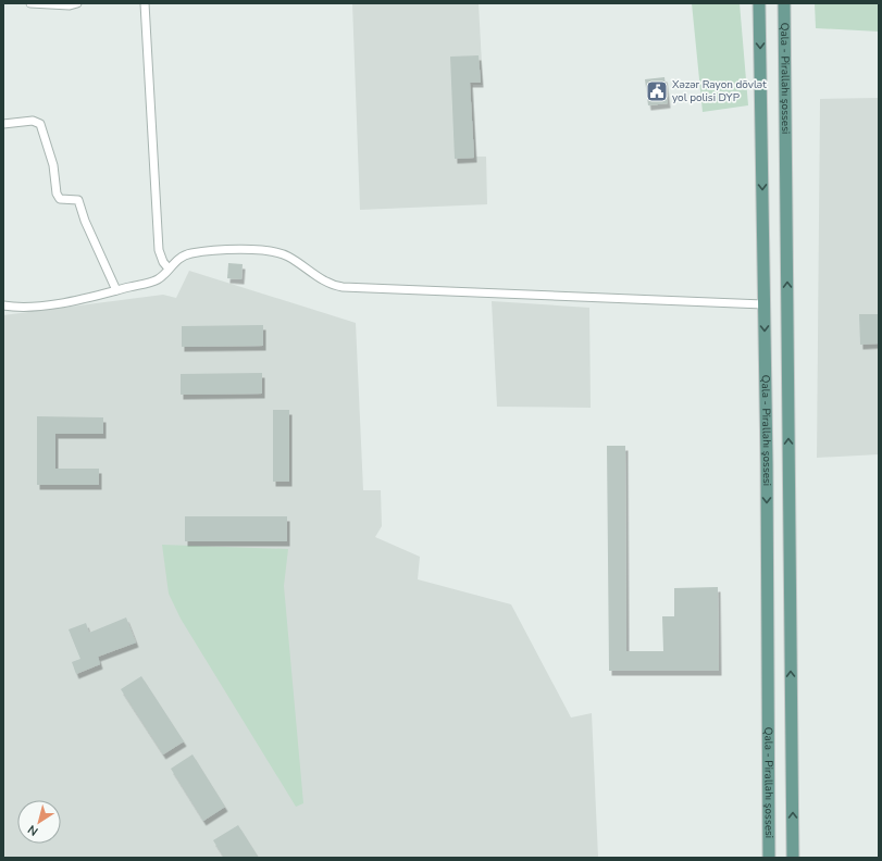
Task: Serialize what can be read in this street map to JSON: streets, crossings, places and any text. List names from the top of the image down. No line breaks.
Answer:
{"streets":{"main road":["Qala - Pirallahı şossesi"]},"places":{"public building":["Xəzər Rayon dövlət yol polisi DYP"]},"north":"bottom left"}
